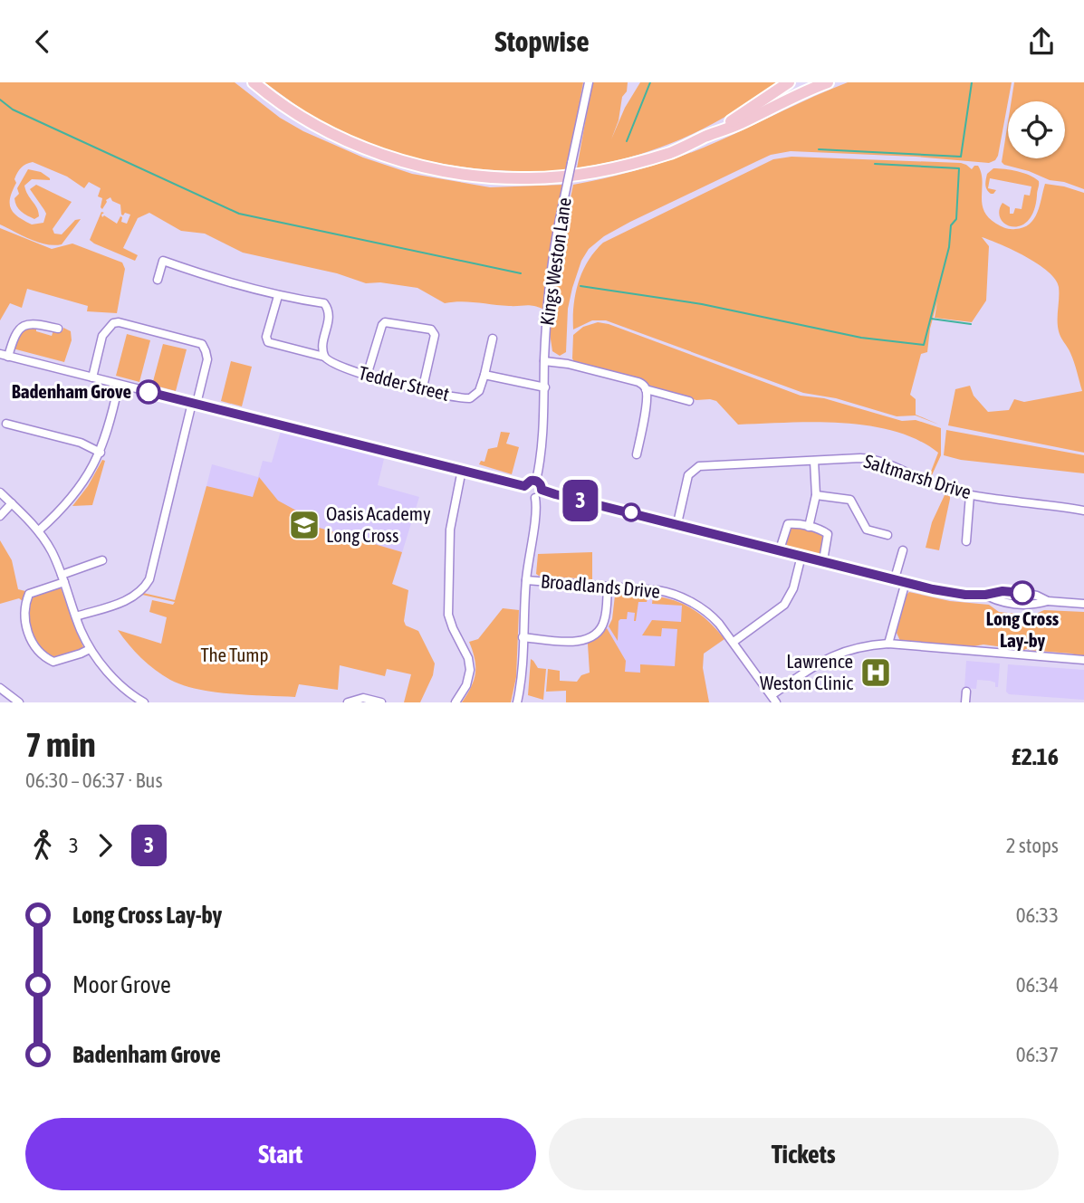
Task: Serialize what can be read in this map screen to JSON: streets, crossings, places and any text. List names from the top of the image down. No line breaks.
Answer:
{"streets":{"street":["Kings Weston Lane","Tedder Street","Saltmarsh Drive","Broadlands Drive"]},"parks":["The Tump"],"places":{"other":["Badenham Grove","Long Cross Lay-by"],"school or university":["Oasis Academy Long Cross"],"hospital":["Lawrence Weston Clinic"]},"lines":["bus line 3"],"page":{"header":"Stopwise","on_map":"3","heading":["7 min","06:30 – 06:37 · Bus","£2.16"],"legs":["3","3","2 stops"],"list":[{"name":"Long Cross Lay-by","value":"06:33"},{"name":"Moor Grove","value":"06:34"},{"name":"Badenham Grove","value":"06:37"}],"buttons":["Start","Tickets"]}}
